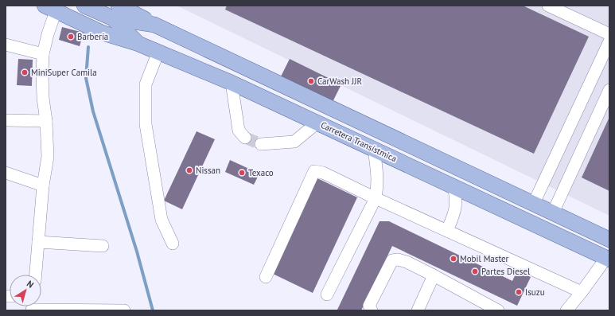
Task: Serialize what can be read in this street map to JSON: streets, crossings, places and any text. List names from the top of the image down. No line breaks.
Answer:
{"streets":{"main road":["Carretera Transístmica"]},"places":["Barbería","MiniSuper Camila","CarWash JJR","Nissan","Texaco","Mobil Master","Partes Diesel","Isuzu"],"north":"top right"}
